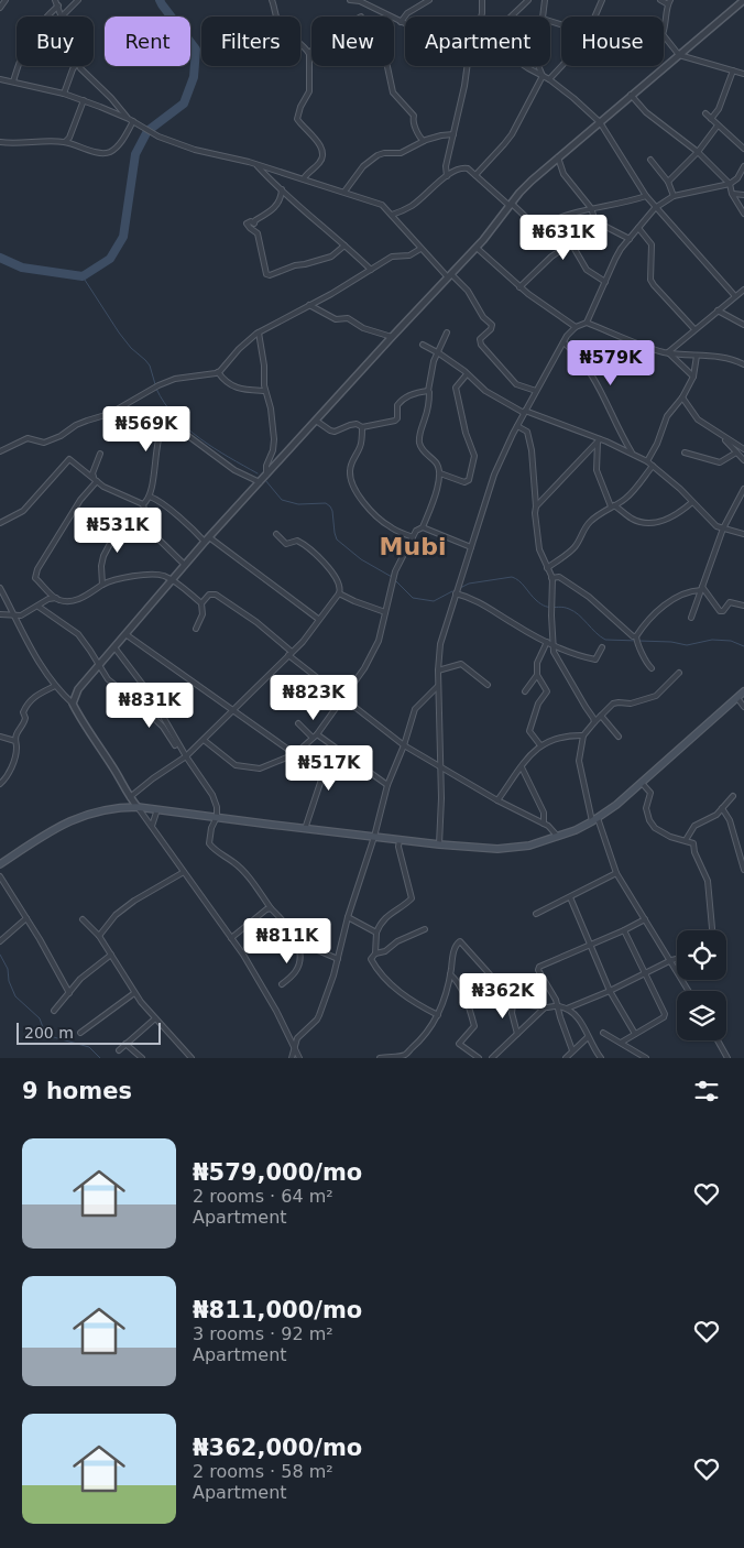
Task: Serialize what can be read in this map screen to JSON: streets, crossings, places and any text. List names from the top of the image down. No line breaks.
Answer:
{"districts":["Mubi"],"scale_bar":"200 m","page":{"chip":["Buy","Rent","Filters","New","Apartment","House"],"price":["₦631K","₦579K","₦569K","₦531K","₦823K","₦831K","₦517K","₦811K","₦362K"],"scale":"200 m","heading":"9 homes","list":[{"name":"₦579,000/mo","note":"2 rooms · 64 m² · Apartment"},{"name":"₦811,000/mo","note":"3 rooms · 92 m² · Apartment"},{"name":"₦362,000/mo","note":"2 rooms · 58 m² · Apartment"}]}}
